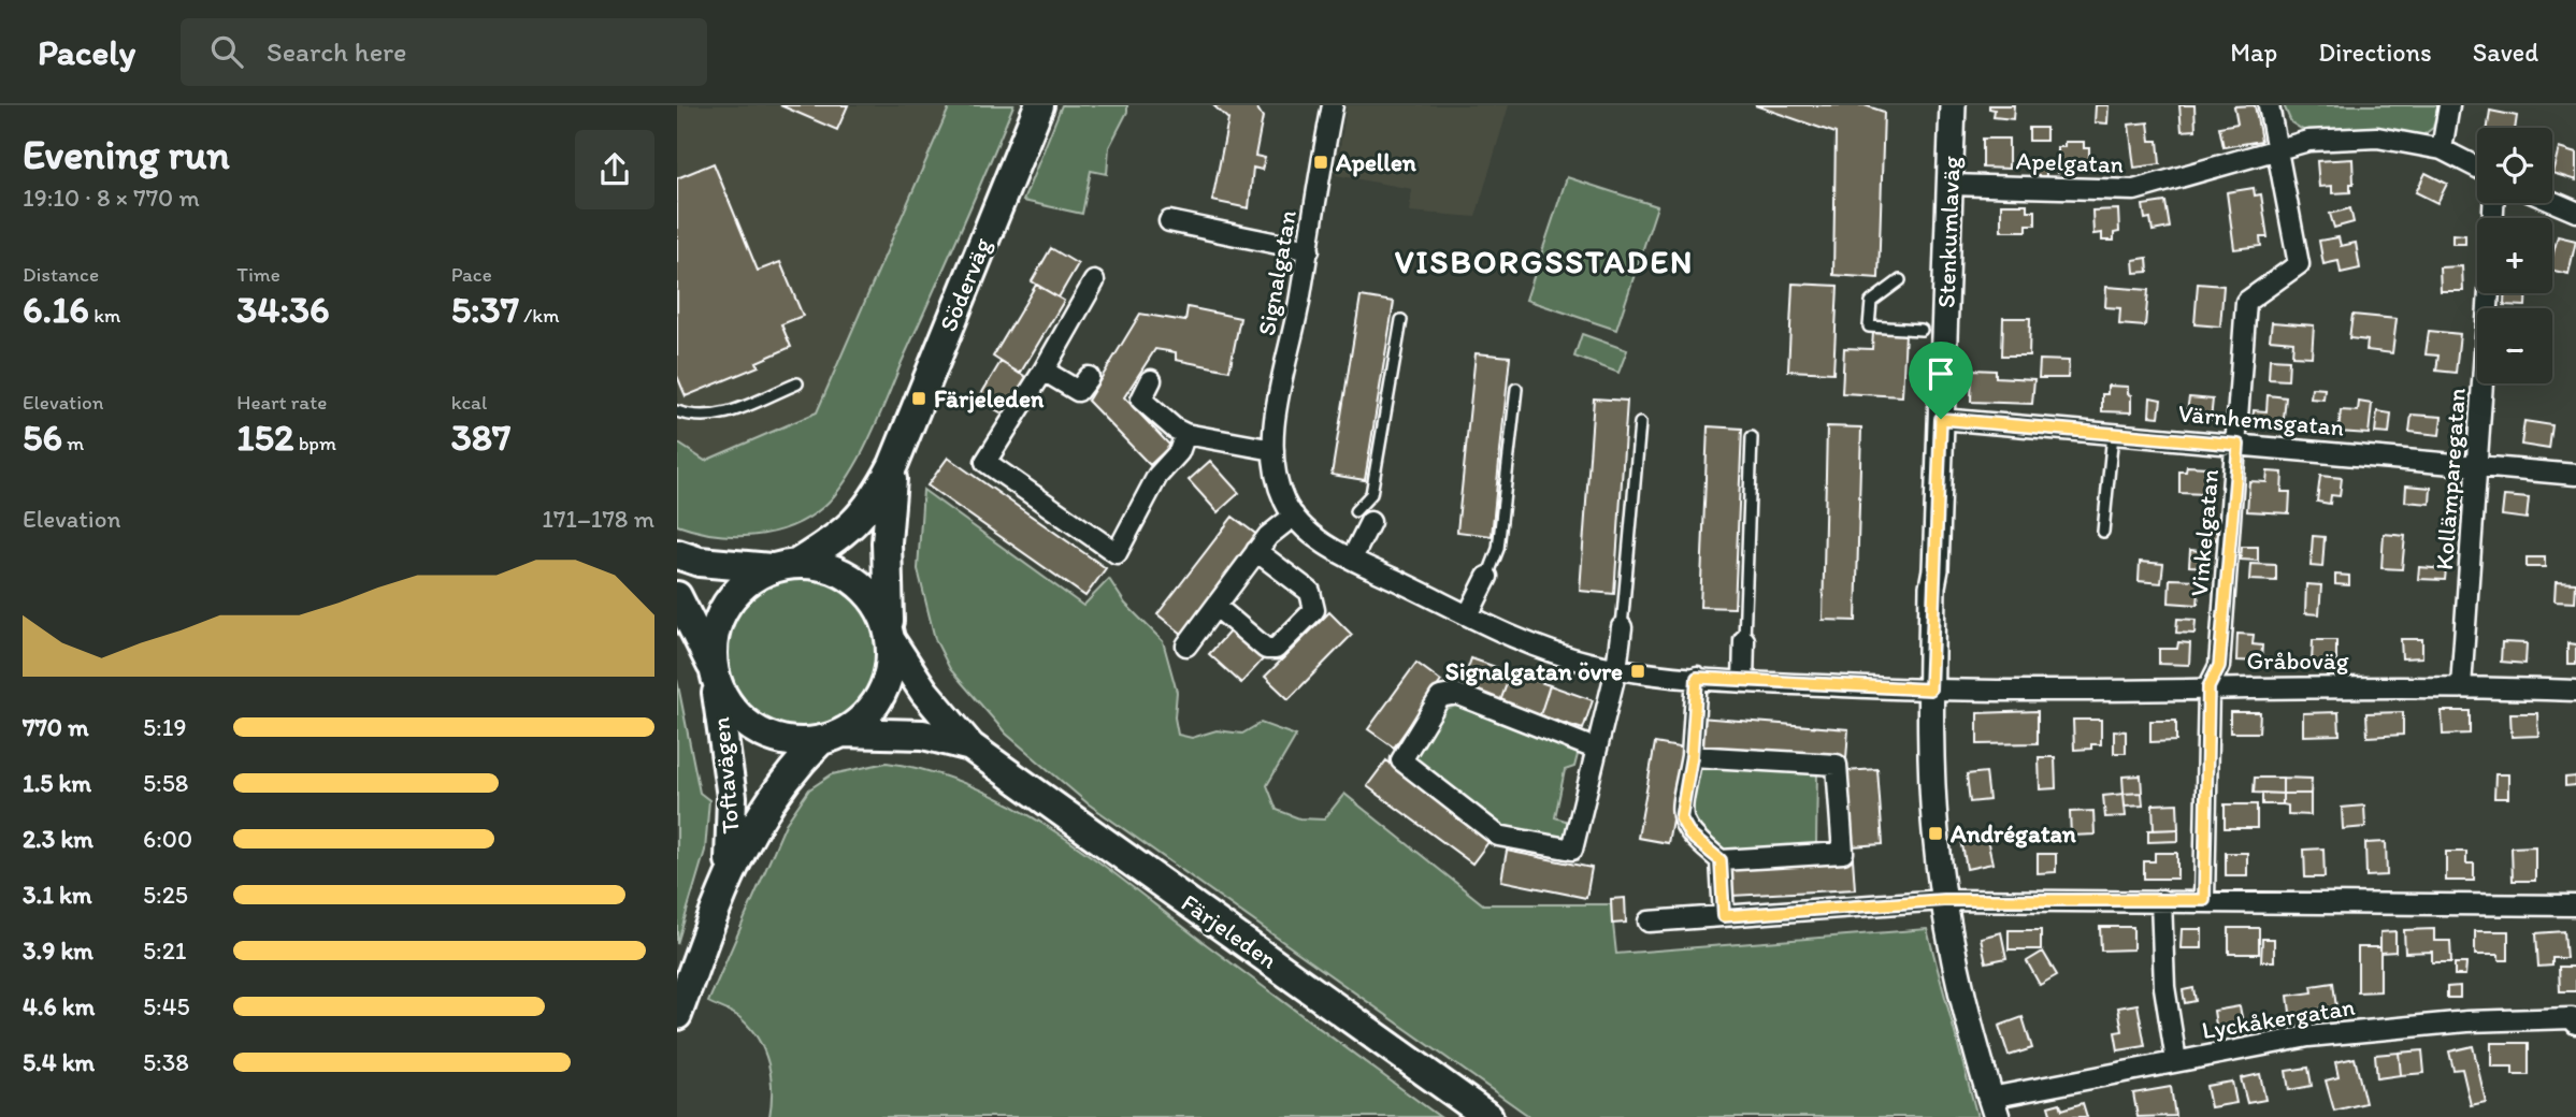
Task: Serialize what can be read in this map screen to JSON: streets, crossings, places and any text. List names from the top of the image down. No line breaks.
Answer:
{"streets":{"main road":["Söderväg","Toftavägen","Färjeleden"],"street":["Apelgatan","Stenkumlaväg","Signalgatan","Värnhemsgatan","Kollämparegatan","Vinkelgatan","Gråboväg","Lyckåkergatan"]},"crossings":[["Apelgatan","Stenkumlaväg"],["Apelgatan","Vinkelgatan"],["Stenkumlaväg","Signalgatan"],["Stenkumlaväg","Värnhemsgatan"],["Stenkumlaväg","Gråboväg"],["Stenkumlaväg","Lyckåkergatan"],["Signalgatan","Gråboväg"],["Söderväg","Toftavägen"],["Söderväg","Färjeleden"],["Värnhemsgatan","Kollämparegatan"],["Värnhemsgatan","Vinkelgatan"],["Kollämparegatan","Gråboväg"],["Vinkelgatan","Gråboväg"],["Toftavägen","Färjeleden"]],"districts":["VISBORGSSTADEN"],"places":{"transit":["Apellen","Färjeleden","Signalgatan övre","Andrégatan"]},"page":{"header":"Pacely","search":"Search here","nav":["Map","Directions","Saved"],"heading":["Evening run","19:10 · 8 × 770 m"],"map_buttons":["+","−"],"stats":[["Distance","6.16 km"],["Time","34:36"],["Pace","5:37 /km"],["Elevation","56 m"],["Heart rate","152 bpm"],["kcal","387"]],"chart":["Elevation","171–178 m"],"list":[{"name":"770 m","note":"5:19"},{"name":"1.5 km","note":"5:58"},{"name":"2.3 km","note":"6:00"},{"name":"3.1 km","note":"5:25"},{"name":"3.9 km","note":"5:21"},{"name":"4.6 km","note":"5:45"},{"name":"5.4 km","note":"5:38"}]}}
